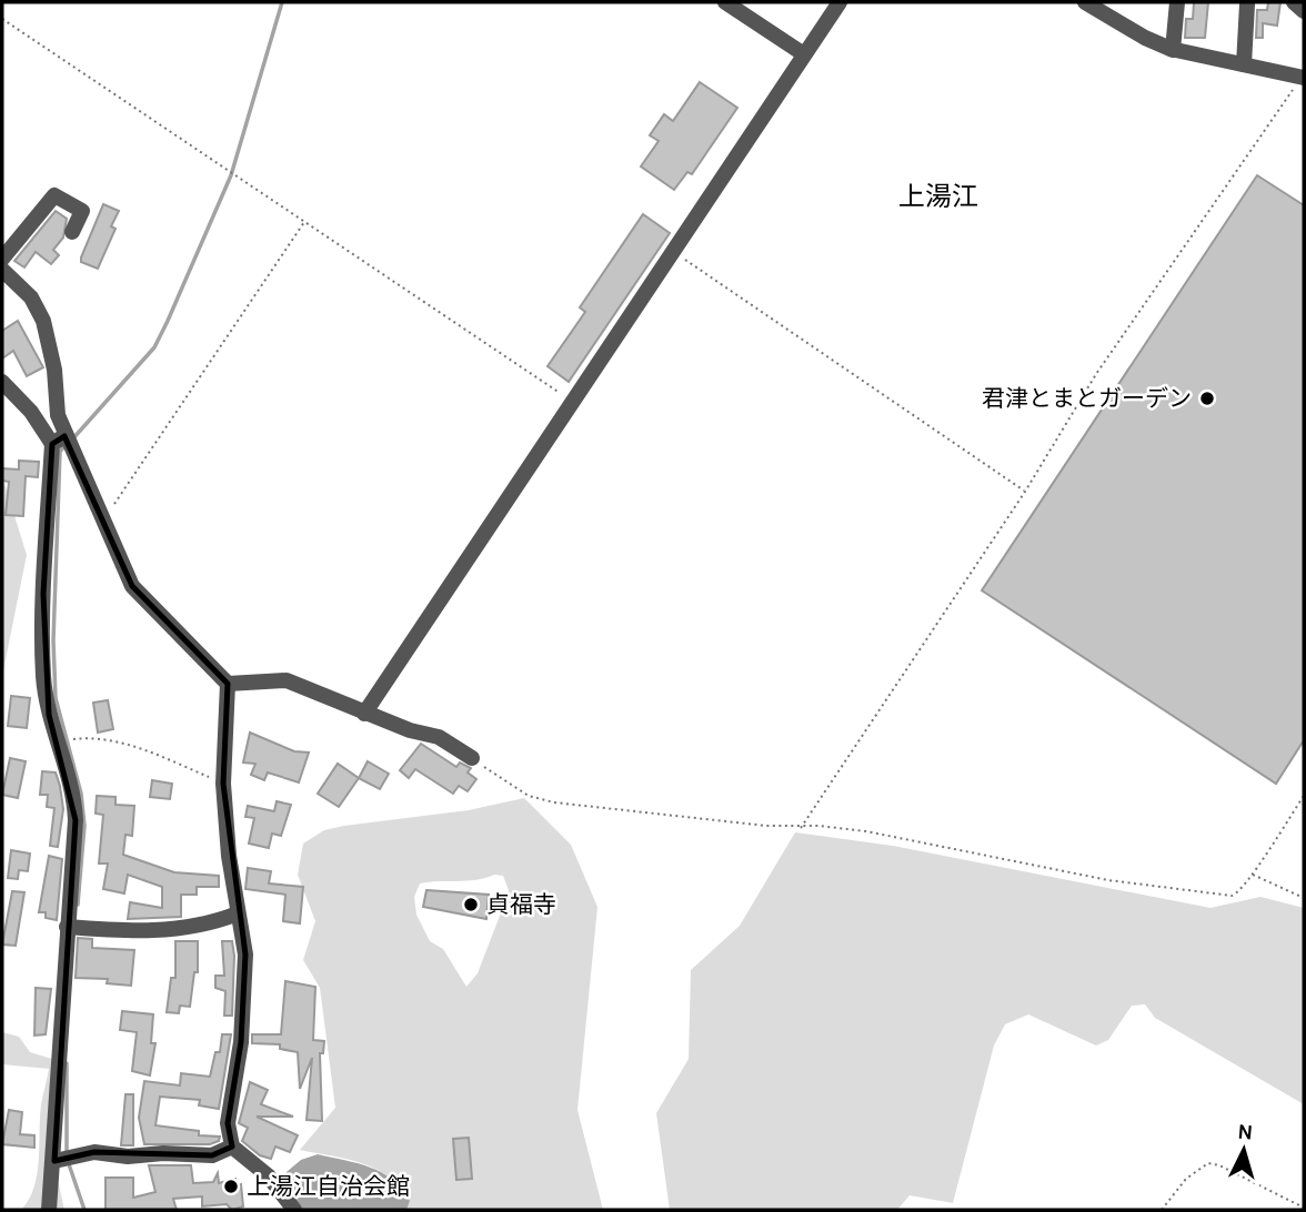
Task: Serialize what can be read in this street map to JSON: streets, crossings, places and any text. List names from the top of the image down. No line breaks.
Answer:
{"districts":["上湯江"],"places":["君津とまとガーデン","貞福寺","上湯江自治会館"],"north":"top"}
